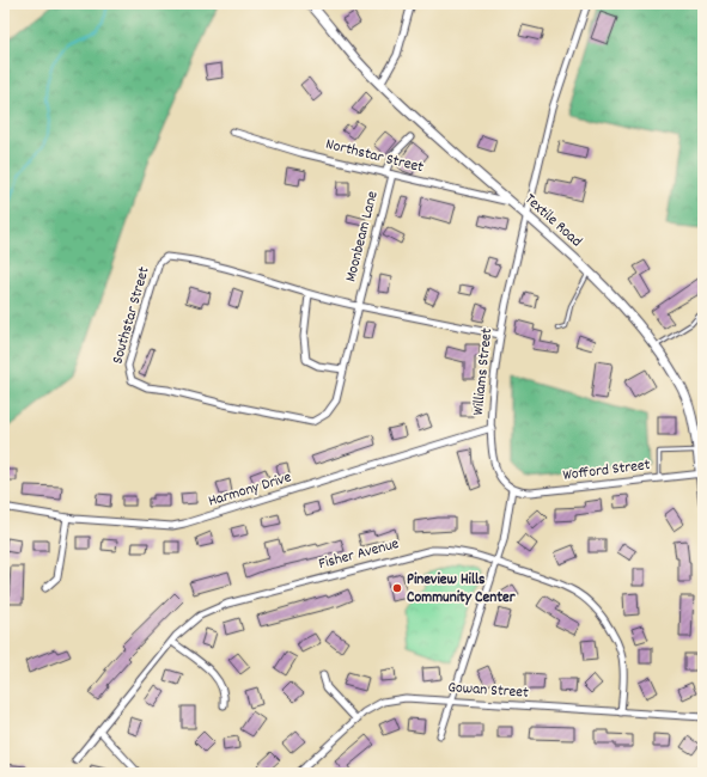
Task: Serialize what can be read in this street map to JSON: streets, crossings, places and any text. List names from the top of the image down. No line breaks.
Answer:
{"streets":{"street":["Northstar Street","Textile Road","Moonbeam Lane","Southstar Street","Williams Street","Wofford Street","Harmony Drive","Fisher Avenue","Gowan Street"]},"crossings":[["Northstar Street","Textile Road"],["Northstar Street","Moonbeam Lane"],["Textile Road","Williams Street"],["Textile Road","Wofford Street"],["Moonbeam Lane","Southstar Street"],["Southstar Street","Williams Street"],["Williams Street","Wofford Street"],["Williams Street","Harmony Drive"],["Fisher Avenue","Gowan Street"]],"places":["Pineview Hills Community Center"]}
